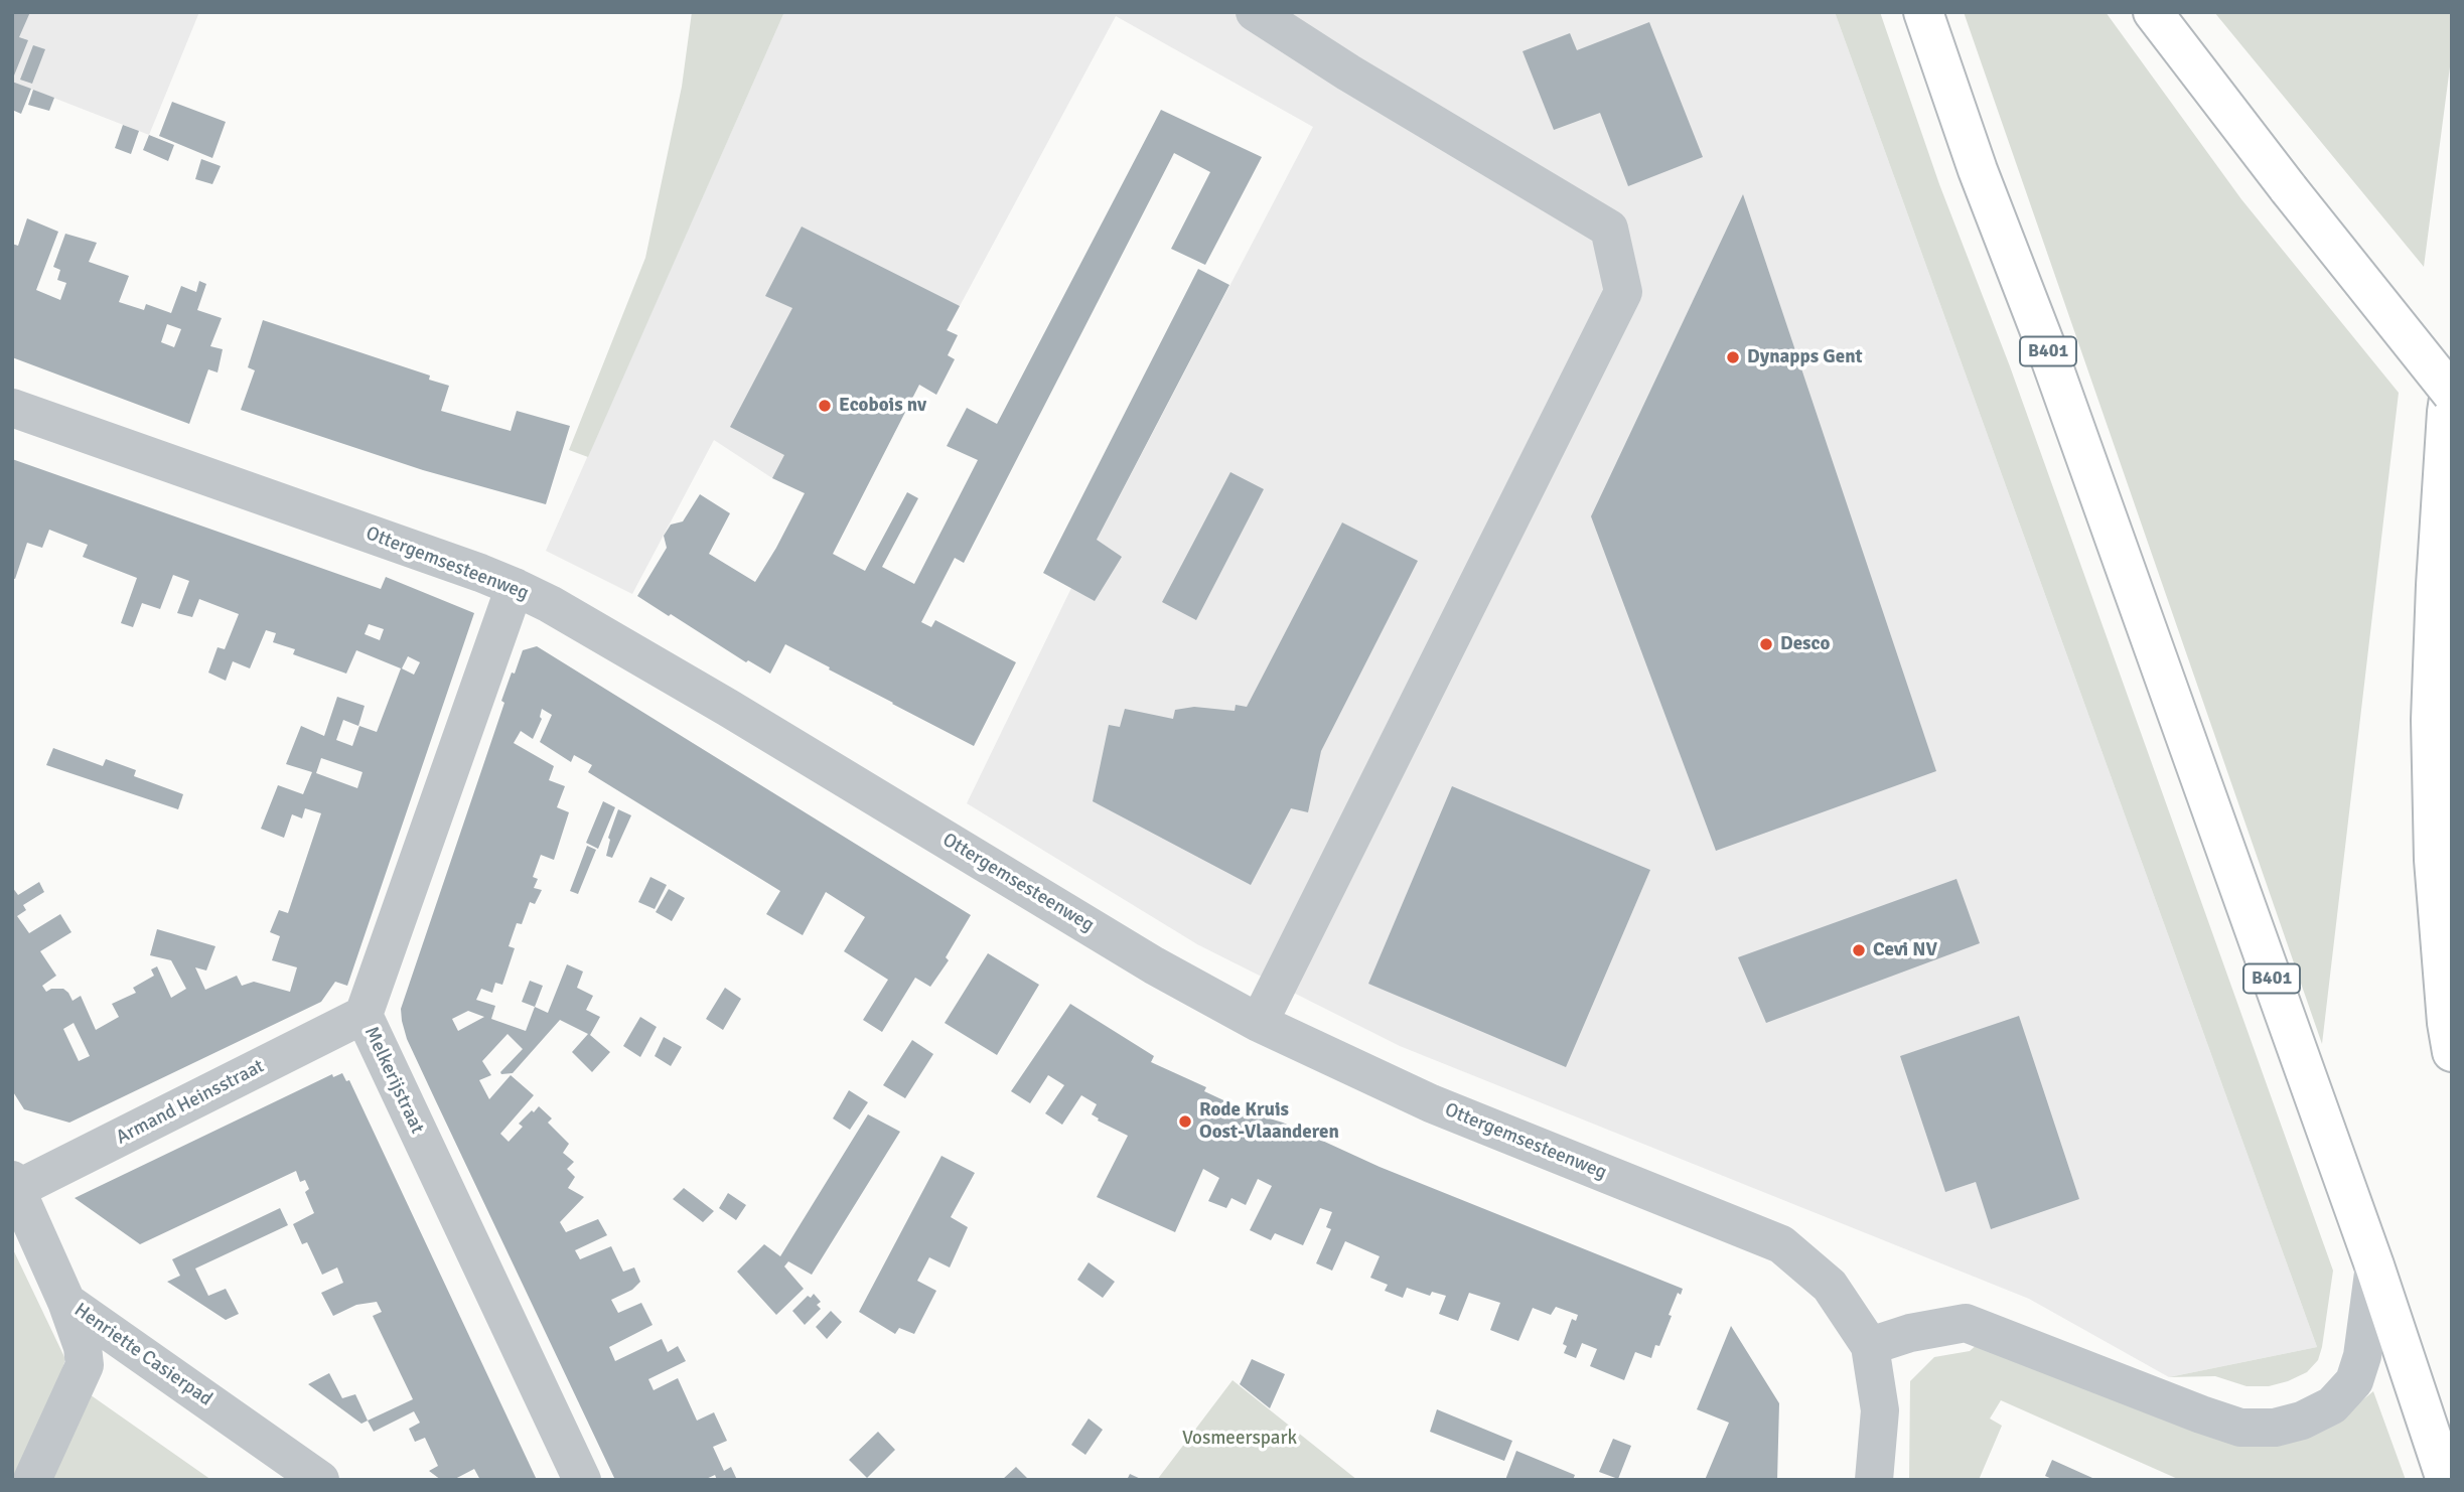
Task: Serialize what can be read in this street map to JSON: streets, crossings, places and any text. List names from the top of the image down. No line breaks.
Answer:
{"streets":{"highway":["B401"],"street":["Ottergemsesteenweg","Melkerijstraat","Armand Heinsstraat","Henriette Casierpad"]},"crossings":[["Ottergemsesteenweg","Melkerijstraat"],["Melkerijstraat","Armand Heinsstraat"],["Armand Heinsstraat","Henriette Casierpad"]],"parks":["Vosmeerspark"],"places":["Dynapps Gent","Ecobois nv","Desco","Cevi NV","Rode Kruis Oost-Vlaanderen"]}
